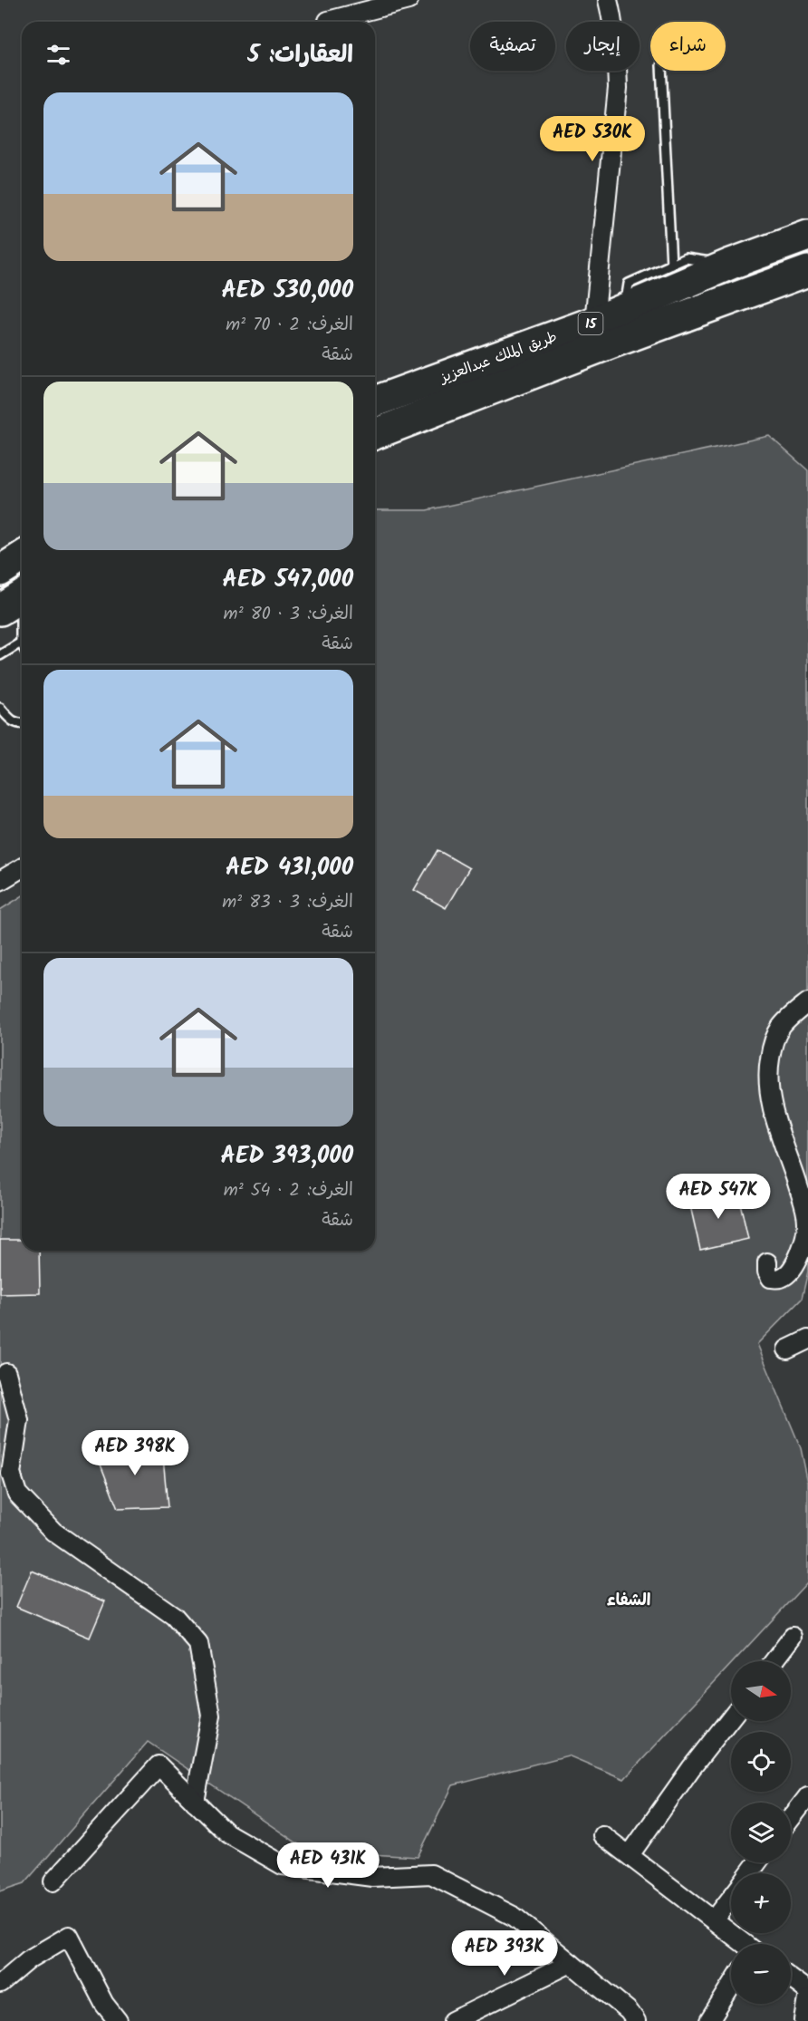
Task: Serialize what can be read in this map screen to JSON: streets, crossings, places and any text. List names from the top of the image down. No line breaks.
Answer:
{"streets":{"highway":["15","طريق الملك عبدالعزيز"]},"districts":["الشفاء"],"north":"right","page":{"chip":["شراء","إيجار","تصفية"],"heading":"العقارات: 5","list":[{"name":"AED 530,000","note":"الغرف: 2 · 70 m² · شقة"},{"name":"AED 547,000","note":"الغرف: 3 · 80 m² · شقة"},{"name":"AED 431,000","note":"الغرف: 3 · 83 m² · شقة"},{"name":"AED 393,000","note":"الغرف: 2 · 54 m² · شقة"}],"price":["AED 530K","AED 547K","AED 398K","AED 431K","AED 393K"],"map_buttons":["+","−"]}}
